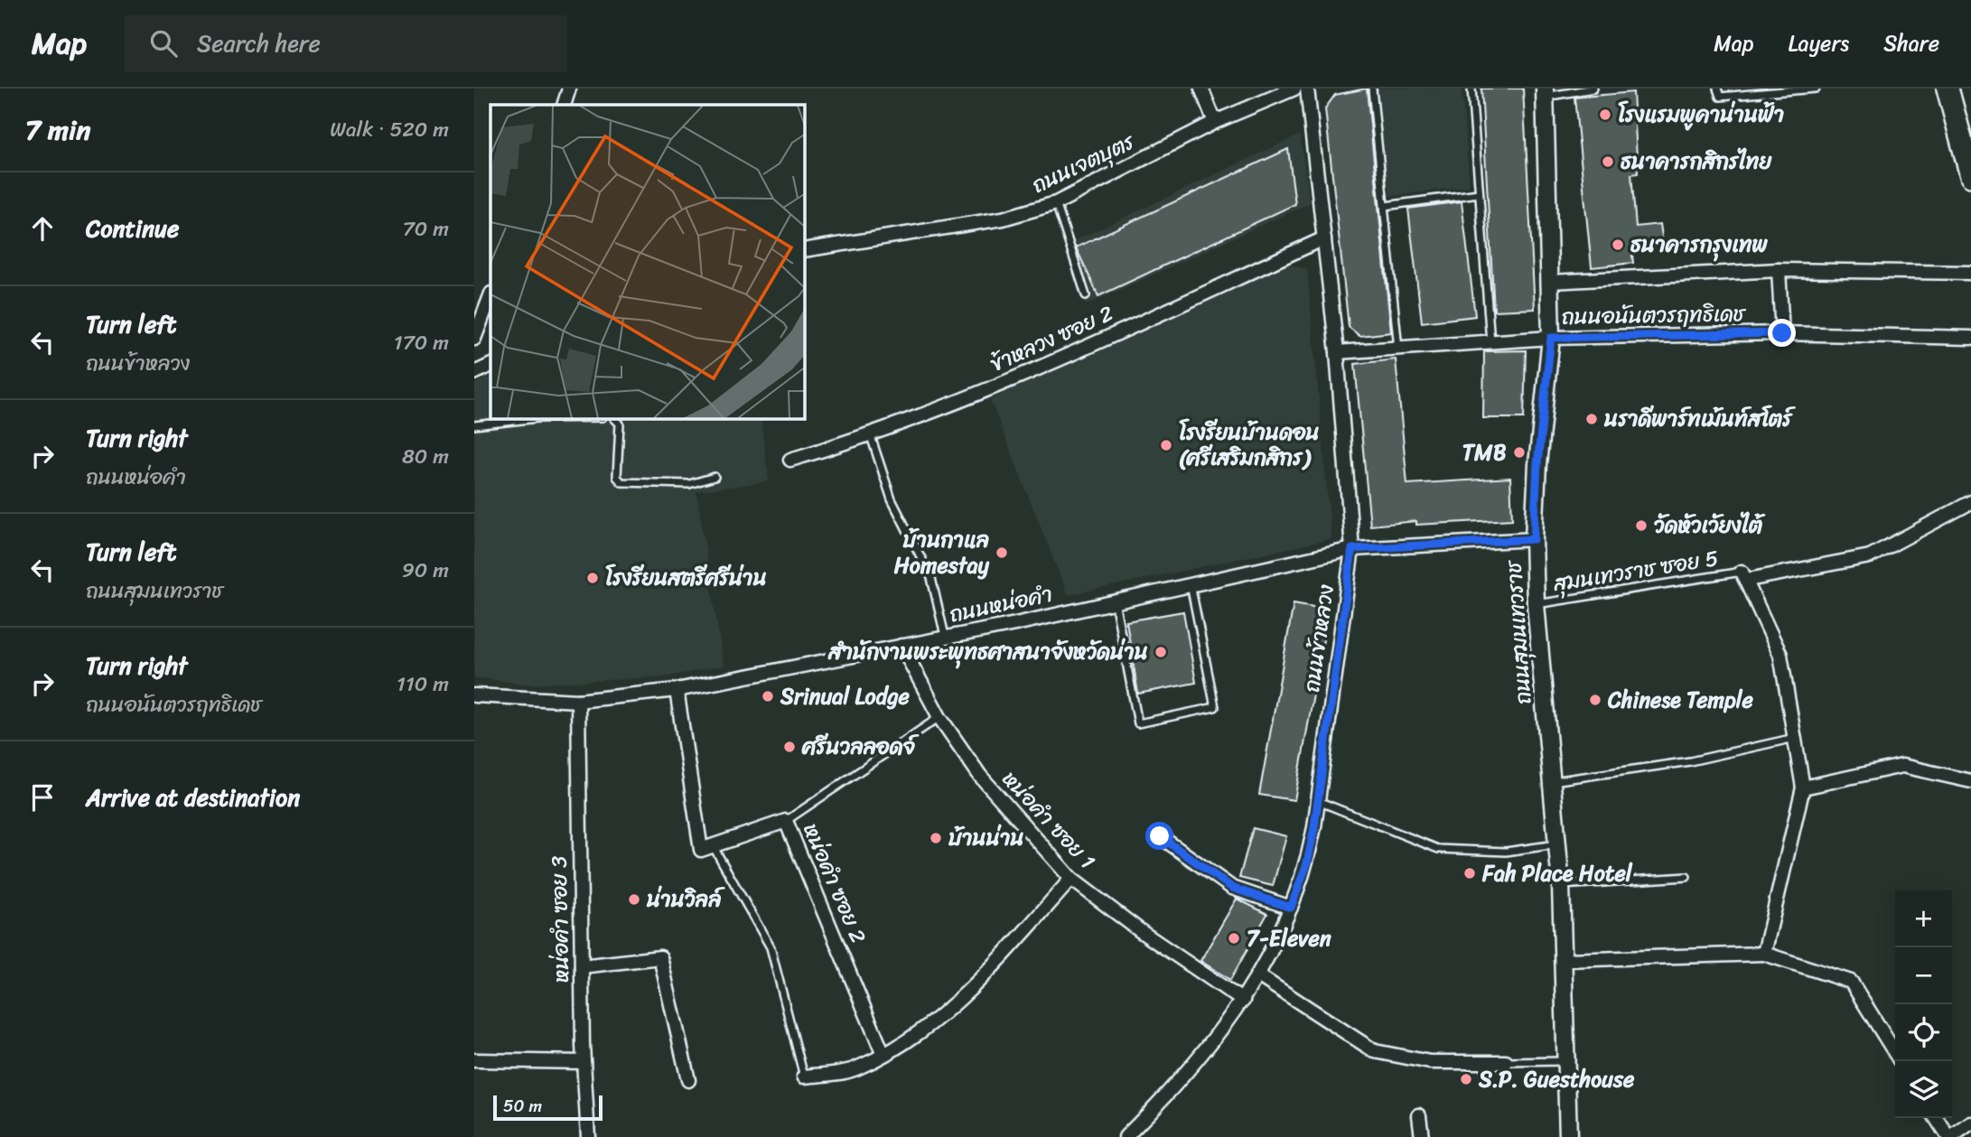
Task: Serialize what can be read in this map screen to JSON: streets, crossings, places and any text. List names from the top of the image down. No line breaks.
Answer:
{"streets":{"street":["ถนนเจตบุตร","ถนนอนันตวรฤทธิเดช","ข้าหลวง ซอย 2","ถนนหน่อคำ","ถนนสุมนเทวราช","ถนนข้าหลวง","หน่อคำ ซอย 1","หน่อคำ ซอย 2","หน่อคำ ซอย 3"],"lane":["สุมนเทวราช ซอย 5"]},"crossings":[["ถนนอนันตวรฤทธิเดช","ถนนสุมนเทวราช"],["ถนนอนันตวรฤทธิเดช","ถนนข้าหลวง"],["ข้าหลวง ซอย 2","ถนนข้าหลวง"],["สุมนเทวราช ซอย 5","ถนนสุมนเทวราช"],["ถนนหน่อคำ","ถนนสุมนเทวราช"],["ถนนหน่อคำ","ถนนข้าหลวง"],["ถนนหน่อคำ","หน่อคำ ซอย 1"],["ถนนหน่อคำ","หน่อคำ ซอย 3"],["ถนนข้าหลวง","หน่อคำ ซอย 1"]],"places":["โรงแรมพูคาน่านฟ้า","ธนาคารกสิกรไทย","ธนาคารกรุงเทพ","นราดีพาร์ทเม้นท์สโตร์","โรงรียนบ้านดอน (ศรีเสริมกสิกร)","TMB","วัดหัวเวัยงไต้","บ้านกาแล Homestay","โรงรียนสตรีศรีน่าน","สำนักงานพระพุทธศาสนาจังหวัดน่าน","Srinual Lodge","Chinese Temple","ศรีนวลลอดจ์","บ้านน่าน","Fah Place Hotel","น่านวิลล์","7-Eleven","S.P. Guesthouse"],"scale_bar":"50 m","page":{"header":"Map","search":"Search here","nav":["Map","Layers","Share"],"heading":["7 min","Walk · 520 m"],"list":[["Continue","70 m"],["Turn left","ถนนข้าหลวง","170 m"],["Turn right","ถนนหน่อคำ","80 m"],["Turn left","ถนนสุมนเทวราช","90 m"],["Turn right","ถนนอนันตวรฤทธิเดช","110 m"],"Arrive at destination"],"map_buttons":["+","−"],"scale":"50 m"}}
